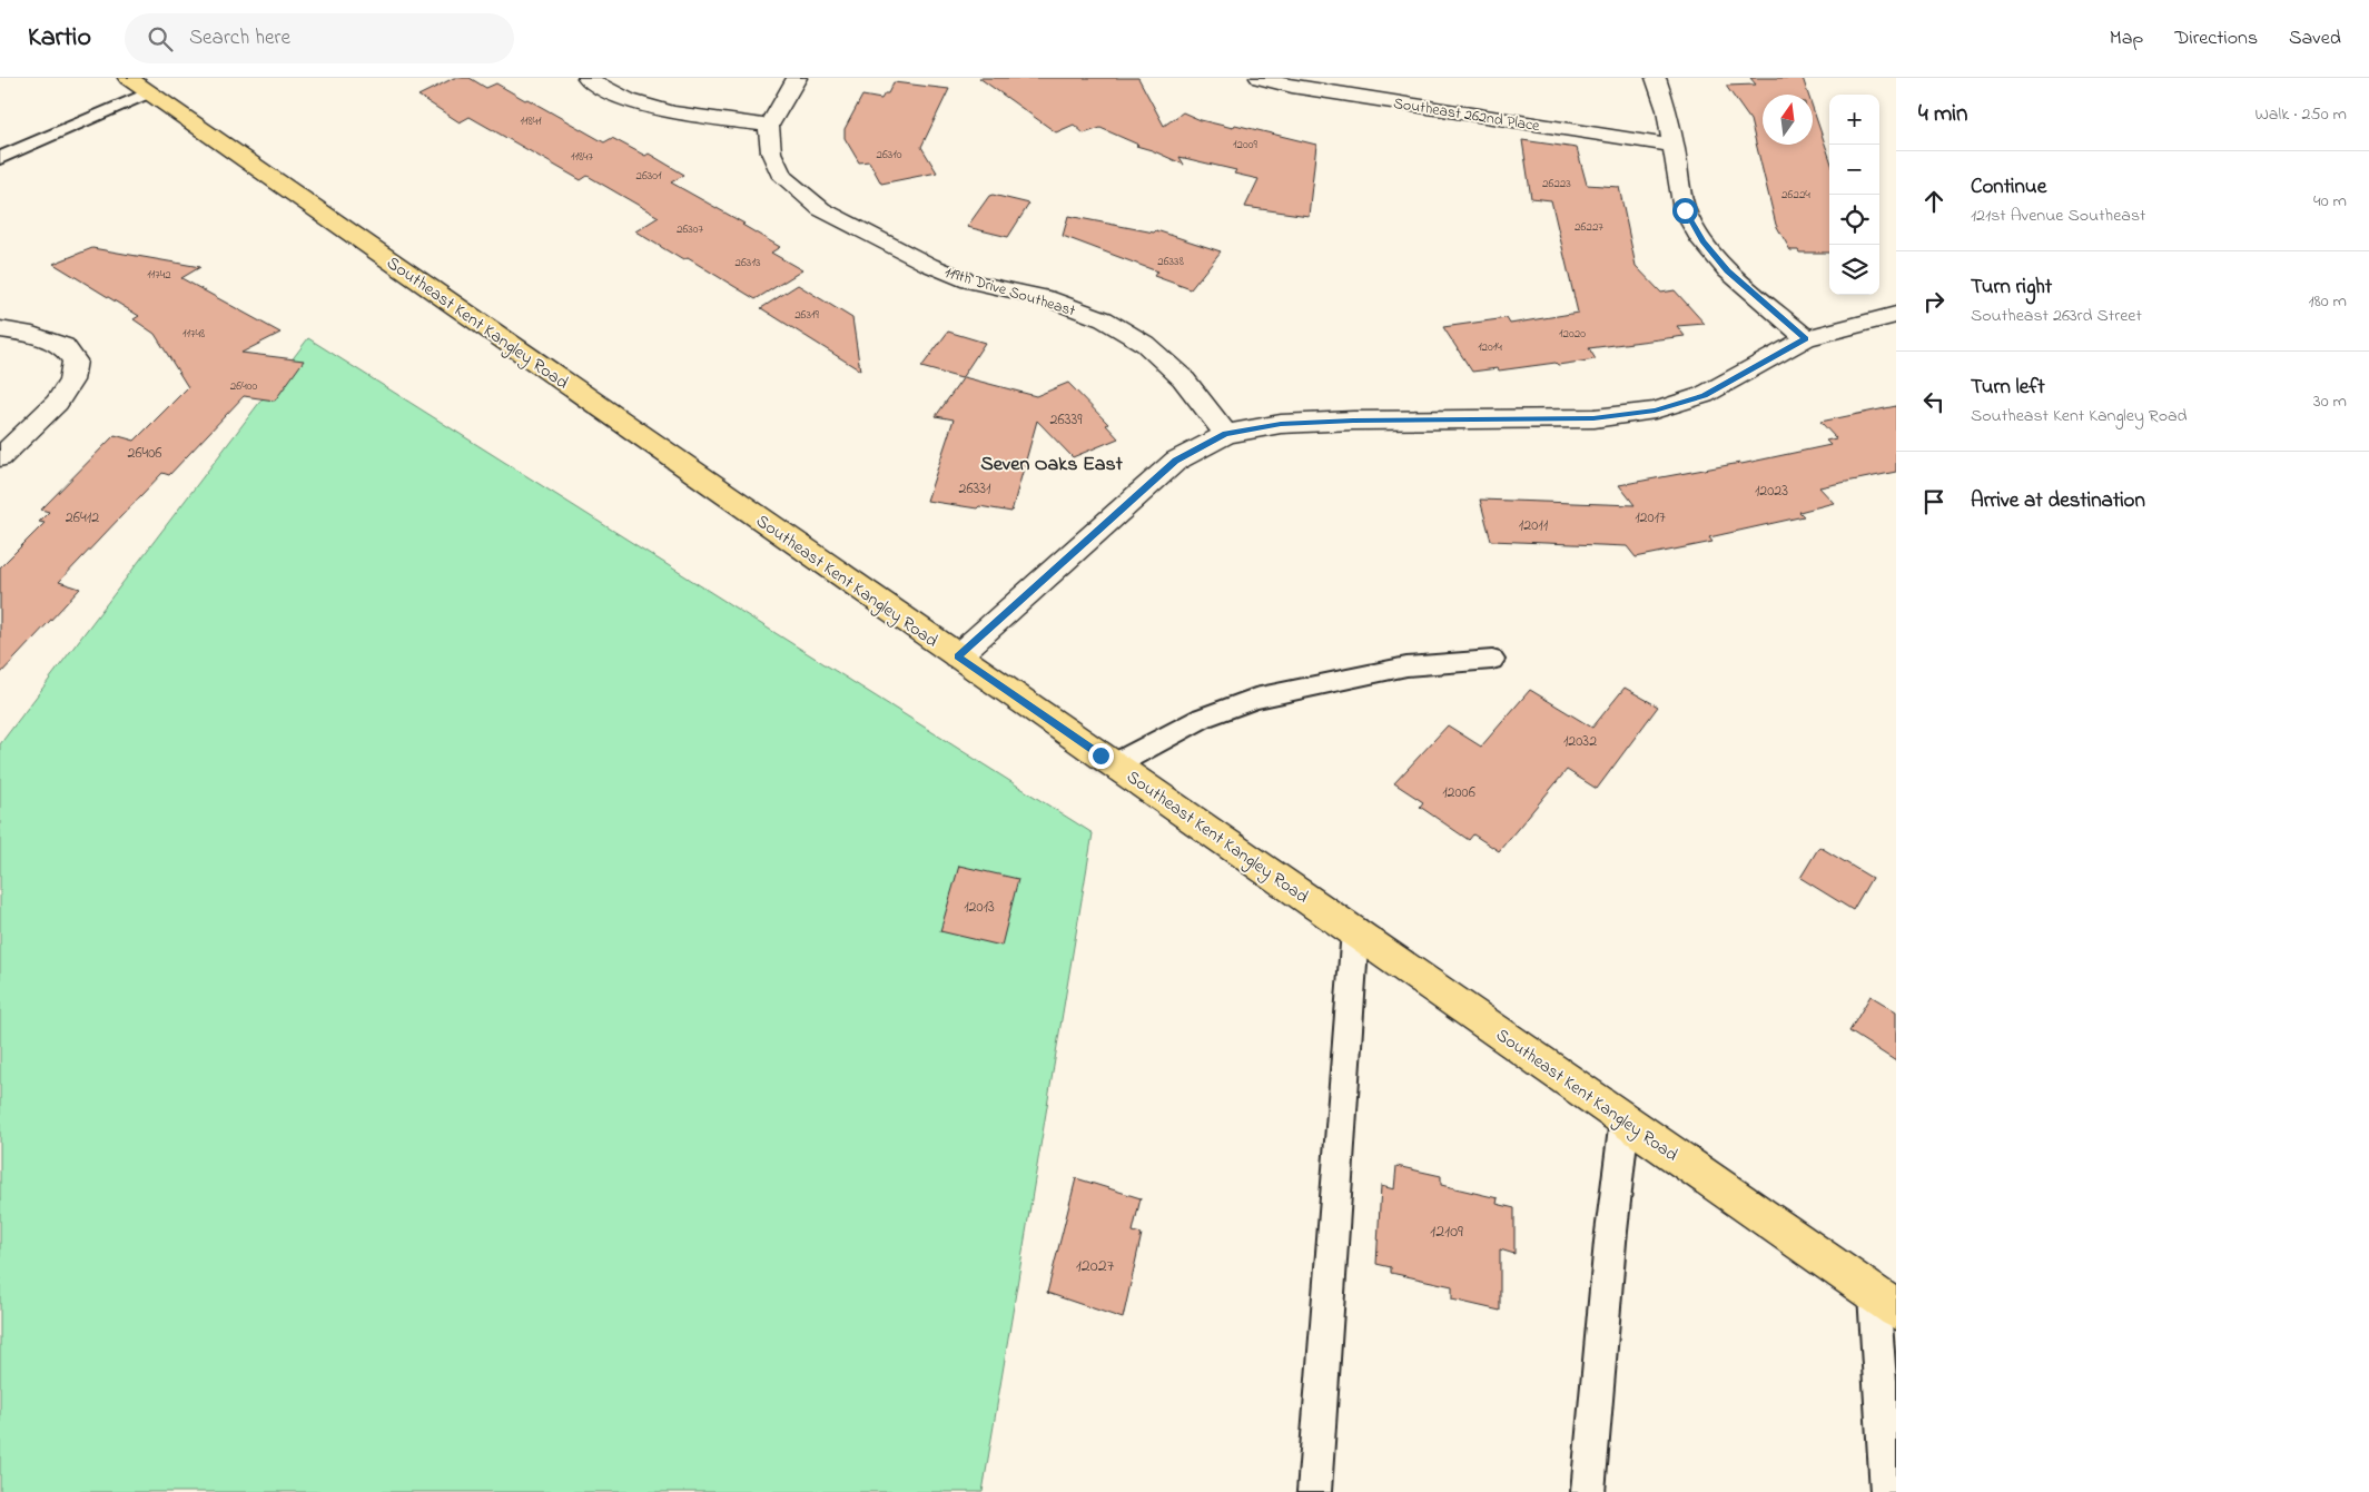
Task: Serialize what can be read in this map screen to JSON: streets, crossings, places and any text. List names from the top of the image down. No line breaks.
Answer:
{"streets":{"main road":["Southeast Kent Kangley Road"],"street":["Southeast 262nd Place","119th Drive Southeast"]},"districts":["Seven Oaks East"],"house_numbers":["11841","12009","26310","11847","26301","26223","26224","26227","26307","26338","26313","11742","26319","11748","12020","12014","26400","26339","26406","26331","12023","26412","12017","12011","12032","12006","12013","12109","12027"],"north":"top","page":{"header":"Kartio","search":"Search here","nav":["Map","Directions","Saved"],"heading":["4 min","Walk · 250 m"],"map_buttons":["+","−"],"list":[["Continue","121st Avenue Southeast","40 m"],["Turn right","Southeast 263rd Street","180 m"],["Turn left","Southeast Kent Kangley Road","30 m"],"Arrive at destination"]}}
